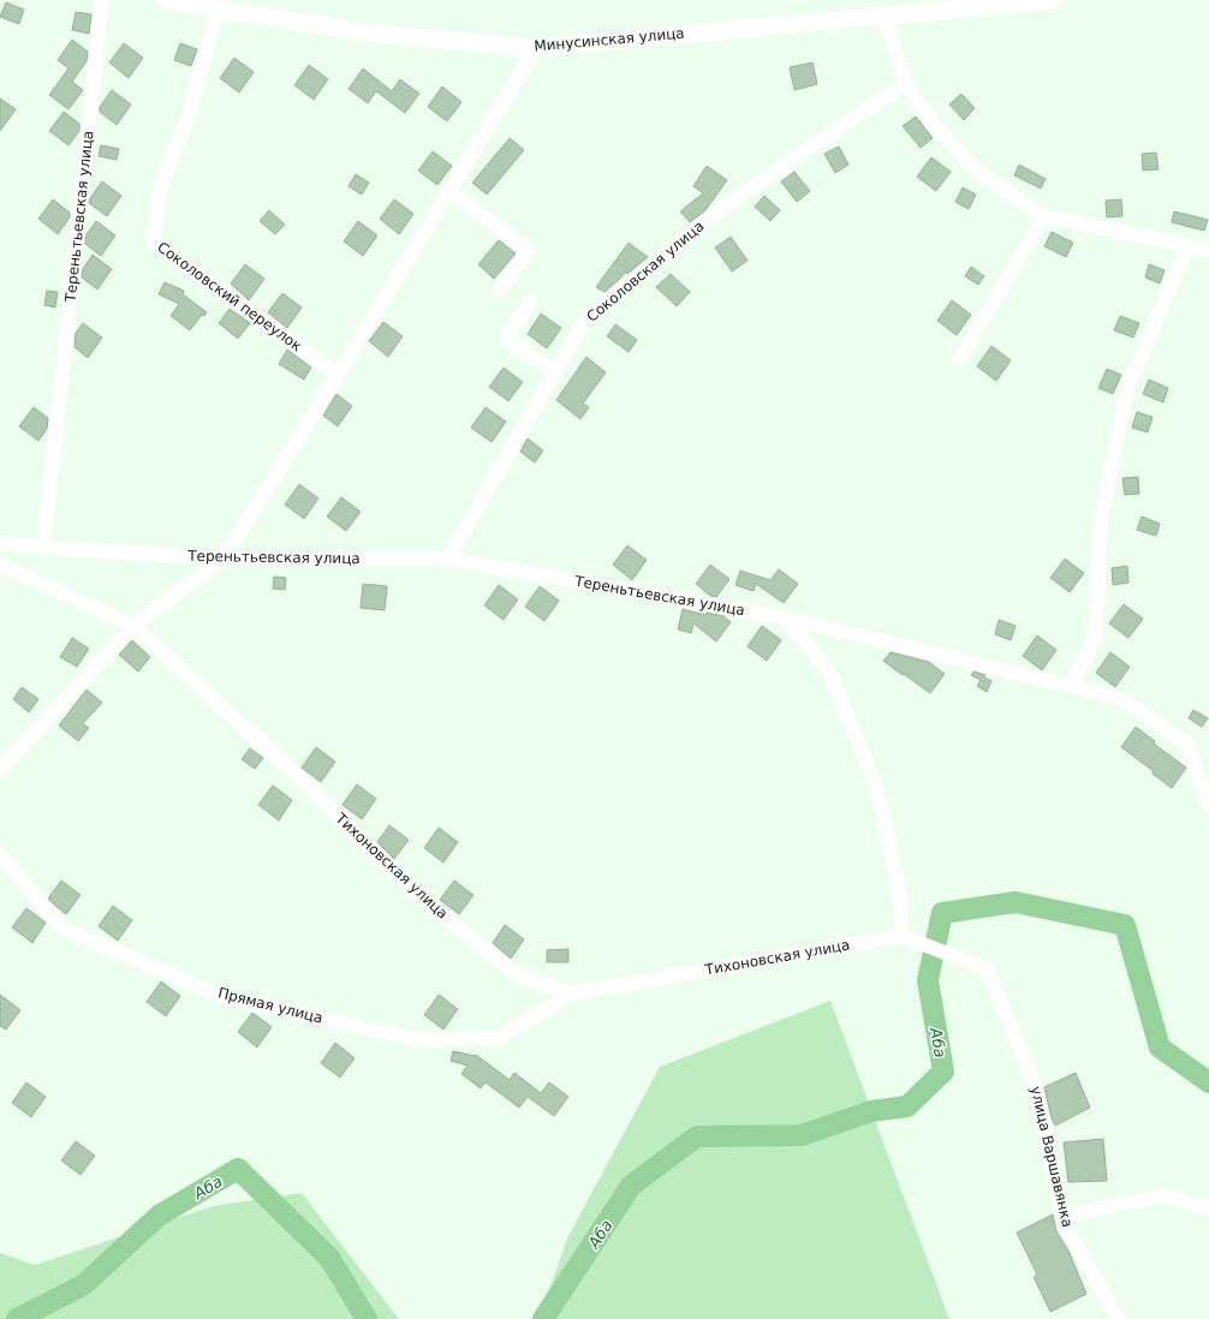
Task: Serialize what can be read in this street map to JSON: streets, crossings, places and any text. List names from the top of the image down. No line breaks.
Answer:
{"streets":{"main road":["Минусинская улица"],"street":["Тереньтьевская улица","Соколовская улица","Соколовский переулок","Тихоновская улица","Прямая улица","улица Варшавянка"]},"crossings":[["Минусинская улица","Соколовский переулок"],["Тереньтьевская улица","Соколовская улица"],["Тихоновская улица","Прямая улица"],["Тихоновская улица","улица Варшавянка"]],"water":["Аба"]}
